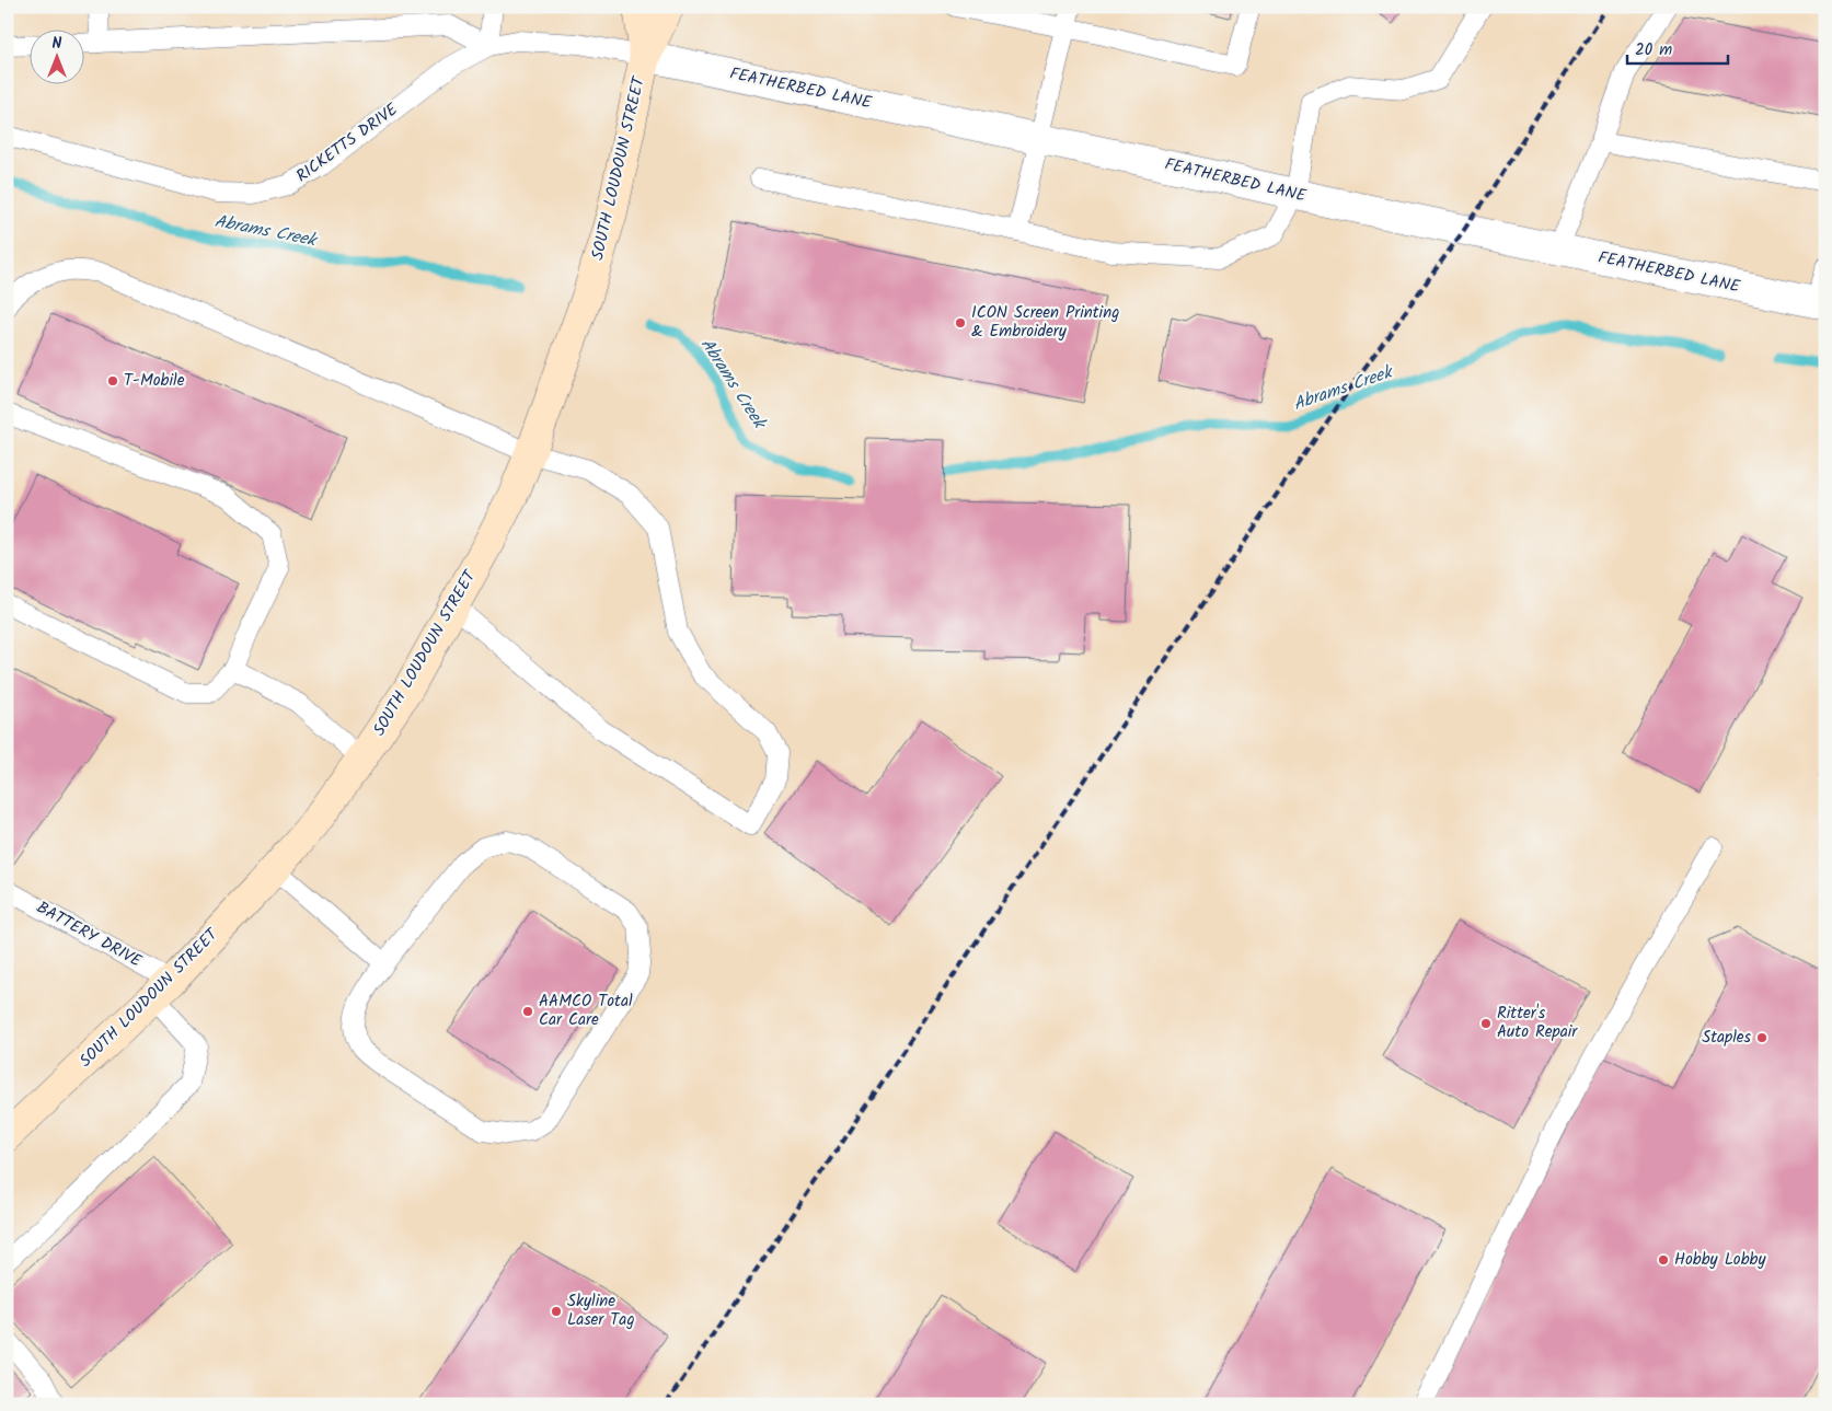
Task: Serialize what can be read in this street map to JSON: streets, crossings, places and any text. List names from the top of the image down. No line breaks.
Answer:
{"streets":{"main road":["SOUTH LOUDOUN STREET"],"street":["FEATHERBED LANE"],"lane":["RICKETTS DRIVE","BATTERY DRIVE"]},"crossings":[["FEATHERBED LANE","RICKETTS DRIVE"],["FEATHERBED LANE","SOUTH LOUDOUN STREET"],["RICKETTS DRIVE","SOUTH LOUDOUN STREET"],["SOUTH LOUDOUN STREET","BATTERY DRIVE"]],"water":["Abrams Creek"],"places":["ICON Screen Printing & Embroidery","T-Mobile","AAMCO Total Car Care","Ritter's Auto Repair","Staples","Hobby Lobby","Skyline Laser Tag"],"scale_bar":"20 m","north":"top"}
